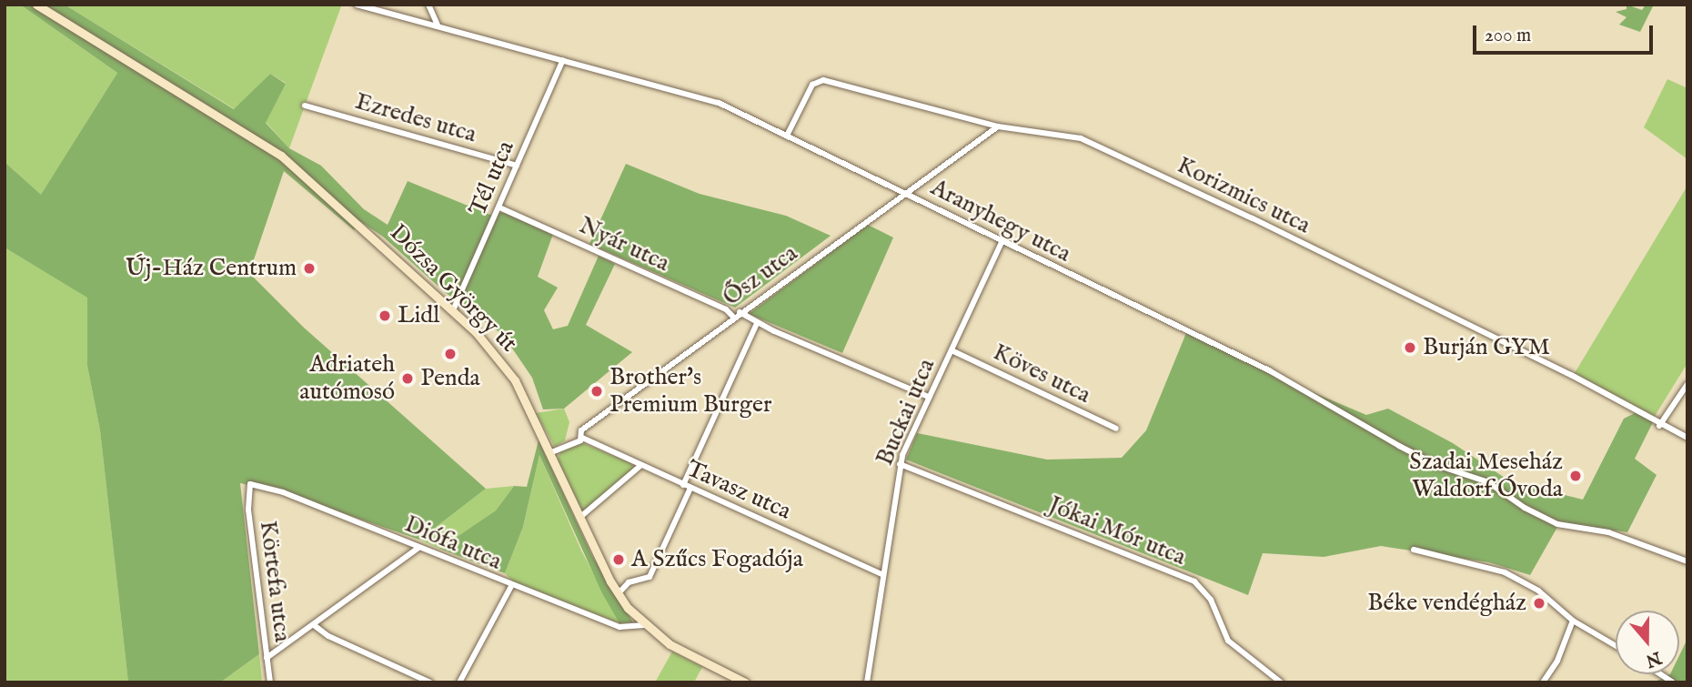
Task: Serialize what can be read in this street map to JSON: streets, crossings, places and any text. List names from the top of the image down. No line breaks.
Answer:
{"streets":{"main road":["Dózsa György út"],"street":["Ezredes utca","Tél utca","Korizmics utca","Aranyhegy utca","Nyár utca","Ősz utca","Köves utca","Buckai utca","Tavasz utca","Jókai Mór utca","Diófa utca","Körtefa utca"]},"crossings":[["Ezredes utca","Tél utca"],["Tél utca","Aranyhegy utca"],["Tél utca","Nyár utca"],["Tél utca","Dózsa György út"],["Korizmics utca","Aranyhegy utca"],["Korizmics utca","Ősz utca"],["Aranyhegy utca","Ősz utca"],["Aranyhegy utca","Buckai utca"],["Nyár utca","Ősz utca"],["Ősz utca","Dózsa György út"],["Ősz utca","Tavasz utca"],["Dózsa György út","Diófa utca"],["Köves utca","Buckai utca"],["Buckai utca","Tavasz utca"],["Buckai utca","Jókai Mór utca"],["Diófa utca","Körtefa utca"]],"places":["Új-Ház Centrum","Lidl","Burján GYM","Penda","Adriateh autómosó","Brother's Premium Burger","Szadai Meseház Waldorf Óvoda","A Szűcs Fogadója","Béke vendégház"],"scale_bar":"200 m","north":"bottom"}
